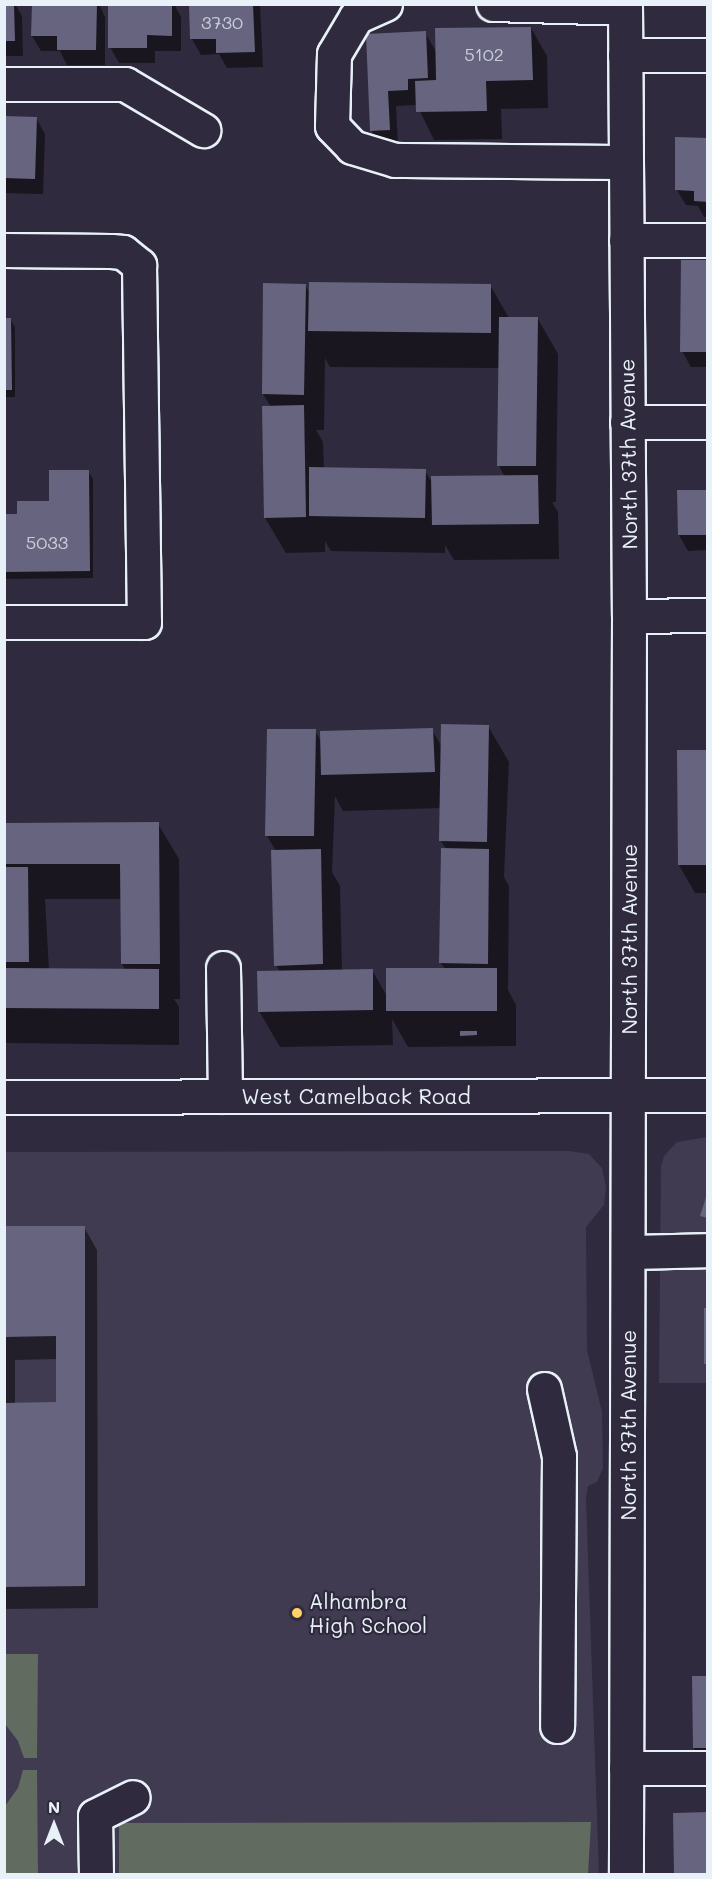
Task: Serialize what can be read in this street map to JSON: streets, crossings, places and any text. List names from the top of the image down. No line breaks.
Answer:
{"streets":{"street":["North 37th Avenue","West Camelback Road"]},"crossings":[["North 37th Avenue","West Camelback Road"]],"places":["Alhambra High School"],"house_numbers":["3730","5102","5033"],"north":"top"}
